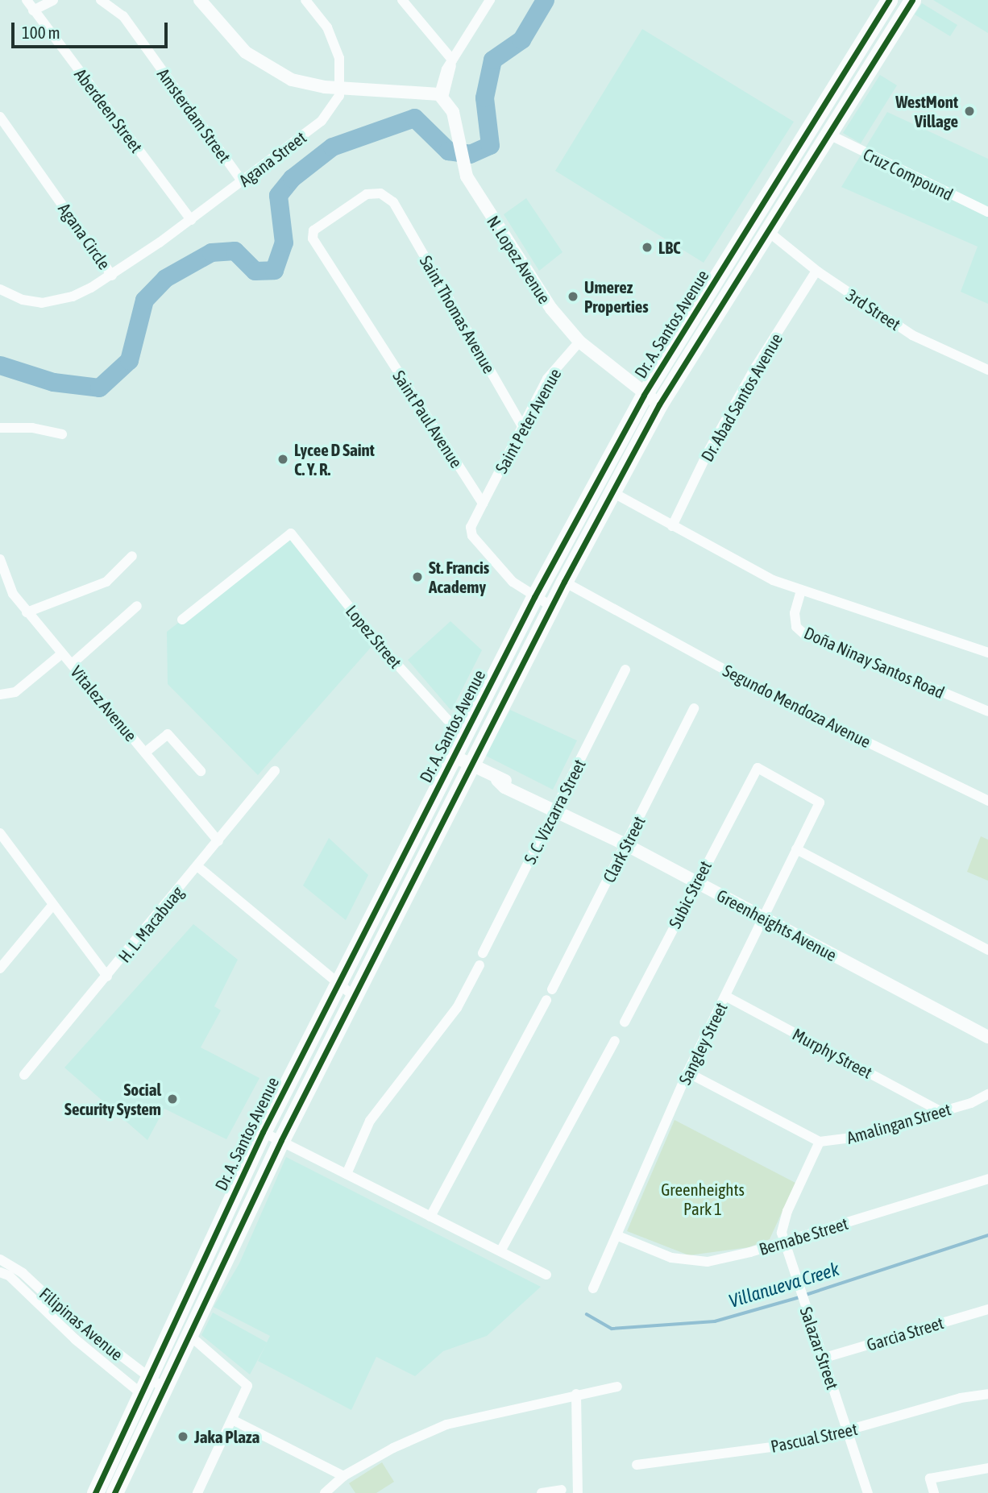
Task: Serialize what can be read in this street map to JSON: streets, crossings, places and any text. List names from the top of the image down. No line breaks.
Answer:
{"streets":{"main road":["Dr. A. Santos Avenue"],"street":["Aberdeen Street","Amsterdam Street","Agana Street","Cruz Compound","Agana Circle","N. Lopez Avenue","3rd Street","Saint Thomas Avenue","Dr. Abad Santos Avenue","Saint Paul Avenue","Saint Peter Avenue","Lopez Street","Doña Ninay Santos Road","Vitalez Avenue","Segundo Mendoza Avenue","S. C. Vizcarra Street","Clark Street","Subic Street","H. L. Macabuag","Greenheights Avenue","Sangley Street","Murphy Street","Amalingan Street","Bernabe Street","Filipinas Avenue","Garcia Street","Salazar Street","Pascual Street"]},"crossings":[["Aberdeen Street","Agana Street"],["Amsterdam Street","Agana Street"],["Agana Street","Agana Circle"],["Cruz Compound","Dr. A. Santos Avenue"],["N. Lopez Avenue","Dr. A. Santos Avenue"],["N. Lopez Avenue","Saint Peter Avenue"],["3rd Street","Dr. A. Santos Avenue"],["3rd Street","Dr. Abad Santos Avenue"],["Saint Thomas Avenue","Saint Paul Avenue"],["Saint Thomas Avenue","Saint Peter Avenue"],["Dr. A. Santos Avenue","Lopez Street"],["Dr. A. Santos Avenue","Segundo Mendoza Avenue"],["Dr. A. Santos Avenue","Greenheights Avenue"],["Dr. A. Santos Avenue","Filipinas Avenue"],["Saint Paul Avenue","Saint Peter Avenue"],["Vitalez Avenue","H. L. Macabuag"],["S. C. Vizcarra Street","Greenheights Avenue"],["Clark Street","Greenheights Avenue"],["Subic Street","Greenheights Avenue"],["Subic Street","Sangley Street"],["Greenheights Avenue","Sangley Street"],["Sangley Street","Murphy Street"],["Sangley Street","Bernabe Street"],["Murphy Street","Amalingan Street"],["Amalingan Street","Salazar Street"],["Bernabe Street","Salazar Street"],["Garcia Street","Salazar Street"],["Salazar Street","Pascual Street"]],"water":["Villanueva Creek"],"parks":["Greenheights Park 1"],"places":["WestMont Village","LBC","Umerez Properties","Lycee D Saint C. Y. R.","St. Francis Academy","Social Security System","Jaka Plaza"],"scale_bar":"100 m"}
